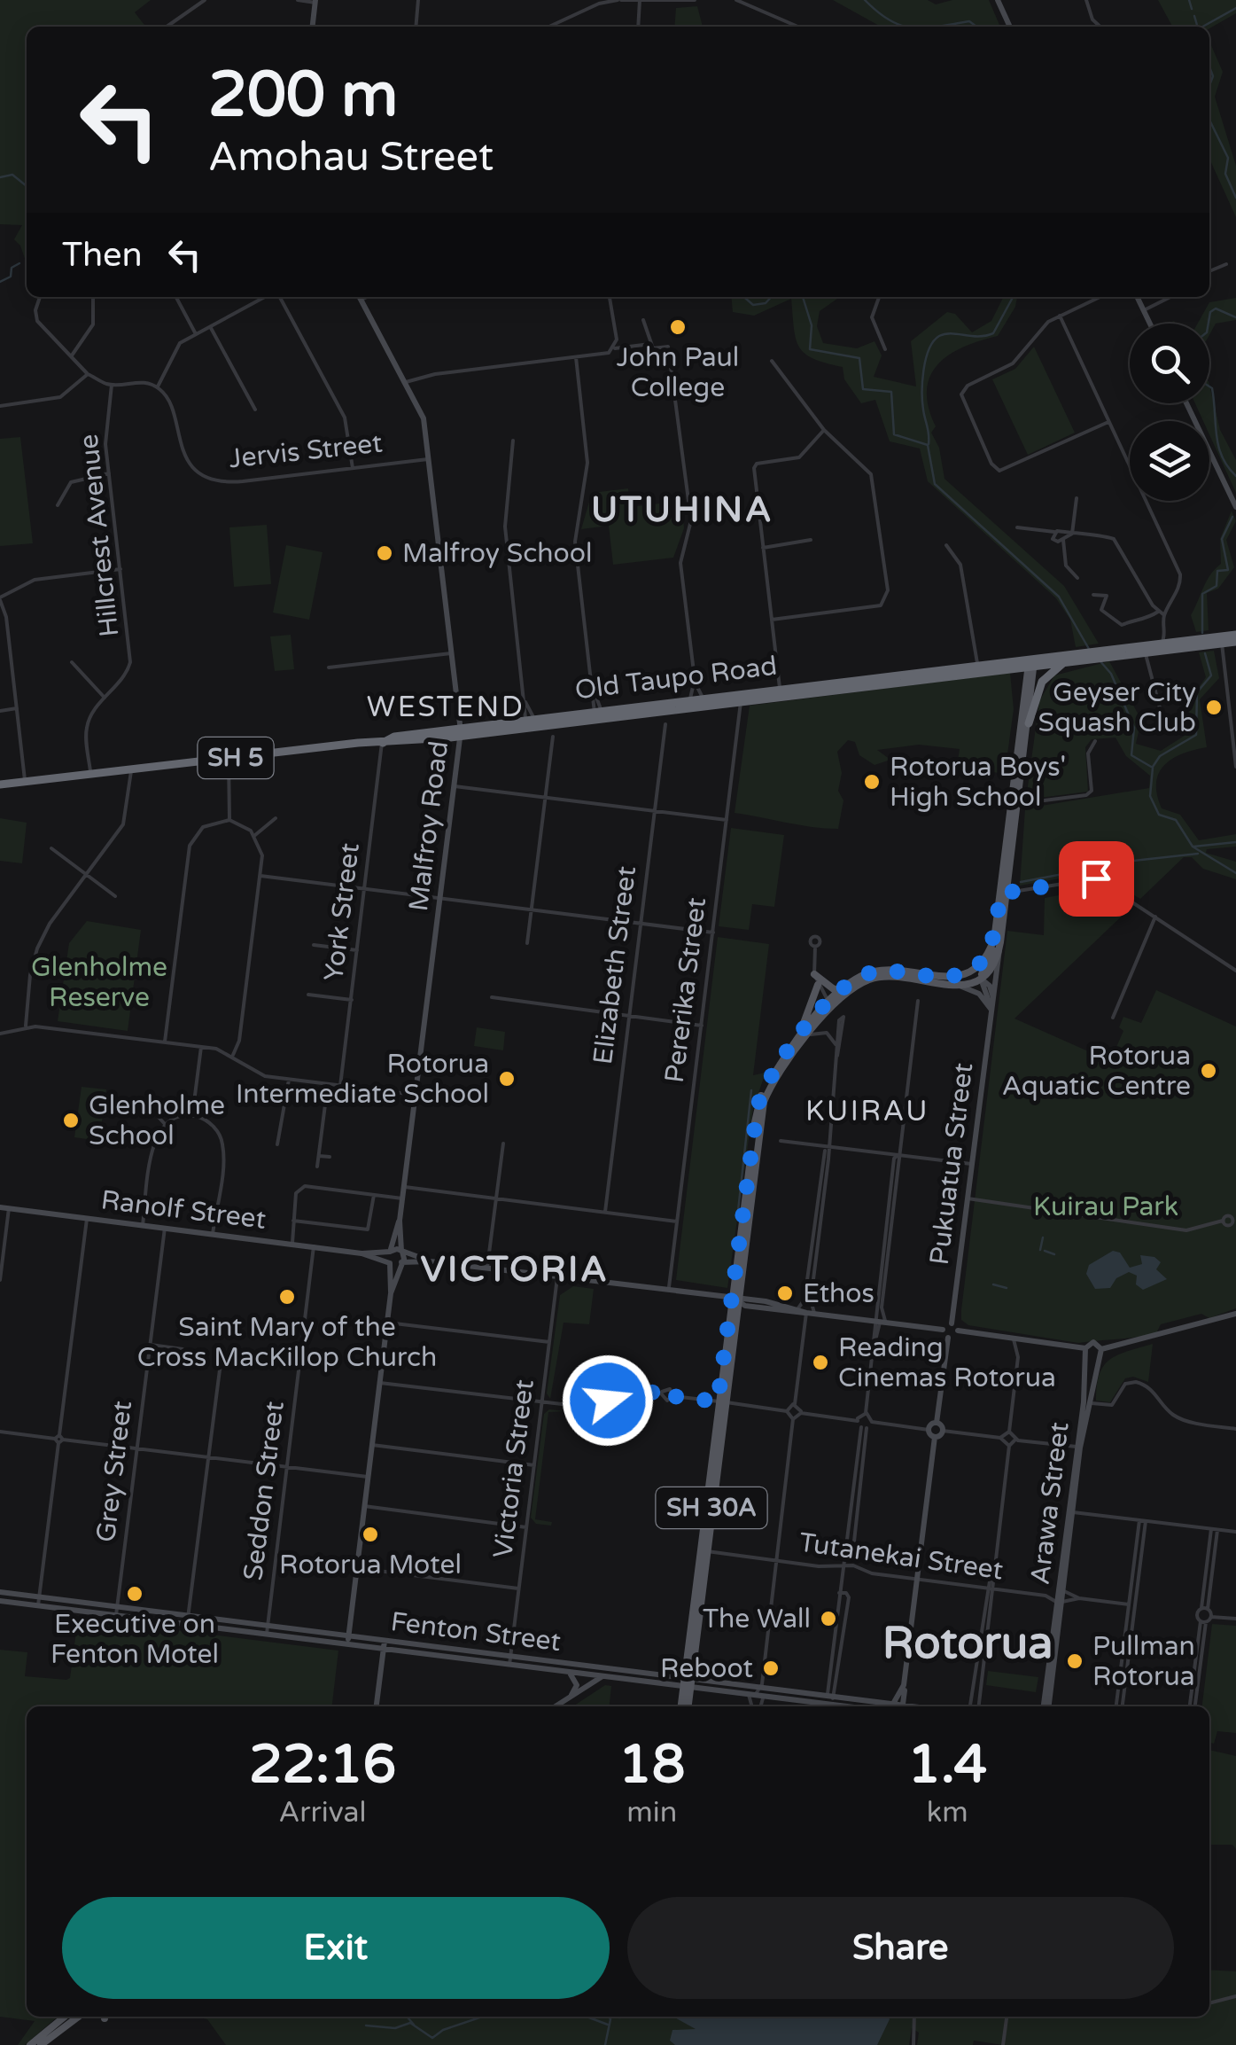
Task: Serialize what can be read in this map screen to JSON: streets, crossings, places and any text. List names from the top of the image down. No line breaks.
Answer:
{"streets":{"highway":["Old Taupo Road","SH 5"],"main road":["Malfroy Road","Pukuatua Street","Ranolf Street","Arawa Street","SH 30A","Fenton Street"],"street":["Jervis Street","Hillcrest Avenue","York Street","Elizabeth Street","Pererika Street","Victoria Street","Grey Street","Seddon Street","Tutanekai Street"]},"crossings":[["Jervis Street","Malfroy Road"],["Hillcrest Avenue","Old Taupo Road"],["Old Taupo Road","Malfroy Road"],["Old Taupo Road","York Street"],["Old Taupo Road","Pererika Street"],["Malfroy Road","Ranolf Street"],["Pukuatua Street","SH 30A"],["Ranolf Street","Grey Street"],["Ranolf Street","Seddon Street"],["Victoria Street","Fenton Street"],["Grey Street","Fenton Street"],["Seddon Street","Fenton Street"],["Arawa Street","Tutanekai Street"],["SH 30A","Tutanekai Street"],["SH 30A","Fenton Street"]],"districts":["UTUHINA","WESTEND","KUIRAU","VICTORIA","Rotorua"],"parks":["Glenholme Reserve","Kuirau Park"],"places":["John Paul College","Malfroy School","Geyser City Squash Club","Rotorua Boys' High School","Rotorua Aquatic Centre","Rotorua Intermediate School","Glenholme School","Ethos","Saint Mary of the Cross MacKillop Church","Reading Cinemas Rotorua","Rotorua Motel","Executive on Fenton Motel","The Wall","Pullman Rotorua","Reboot"],"page":{"turn":["200 m","Amohau Street"],"then":"Then","eta":["22:16","Arrival","18","min","1.4","km"],"buttons":["Exit","Share"]}}
